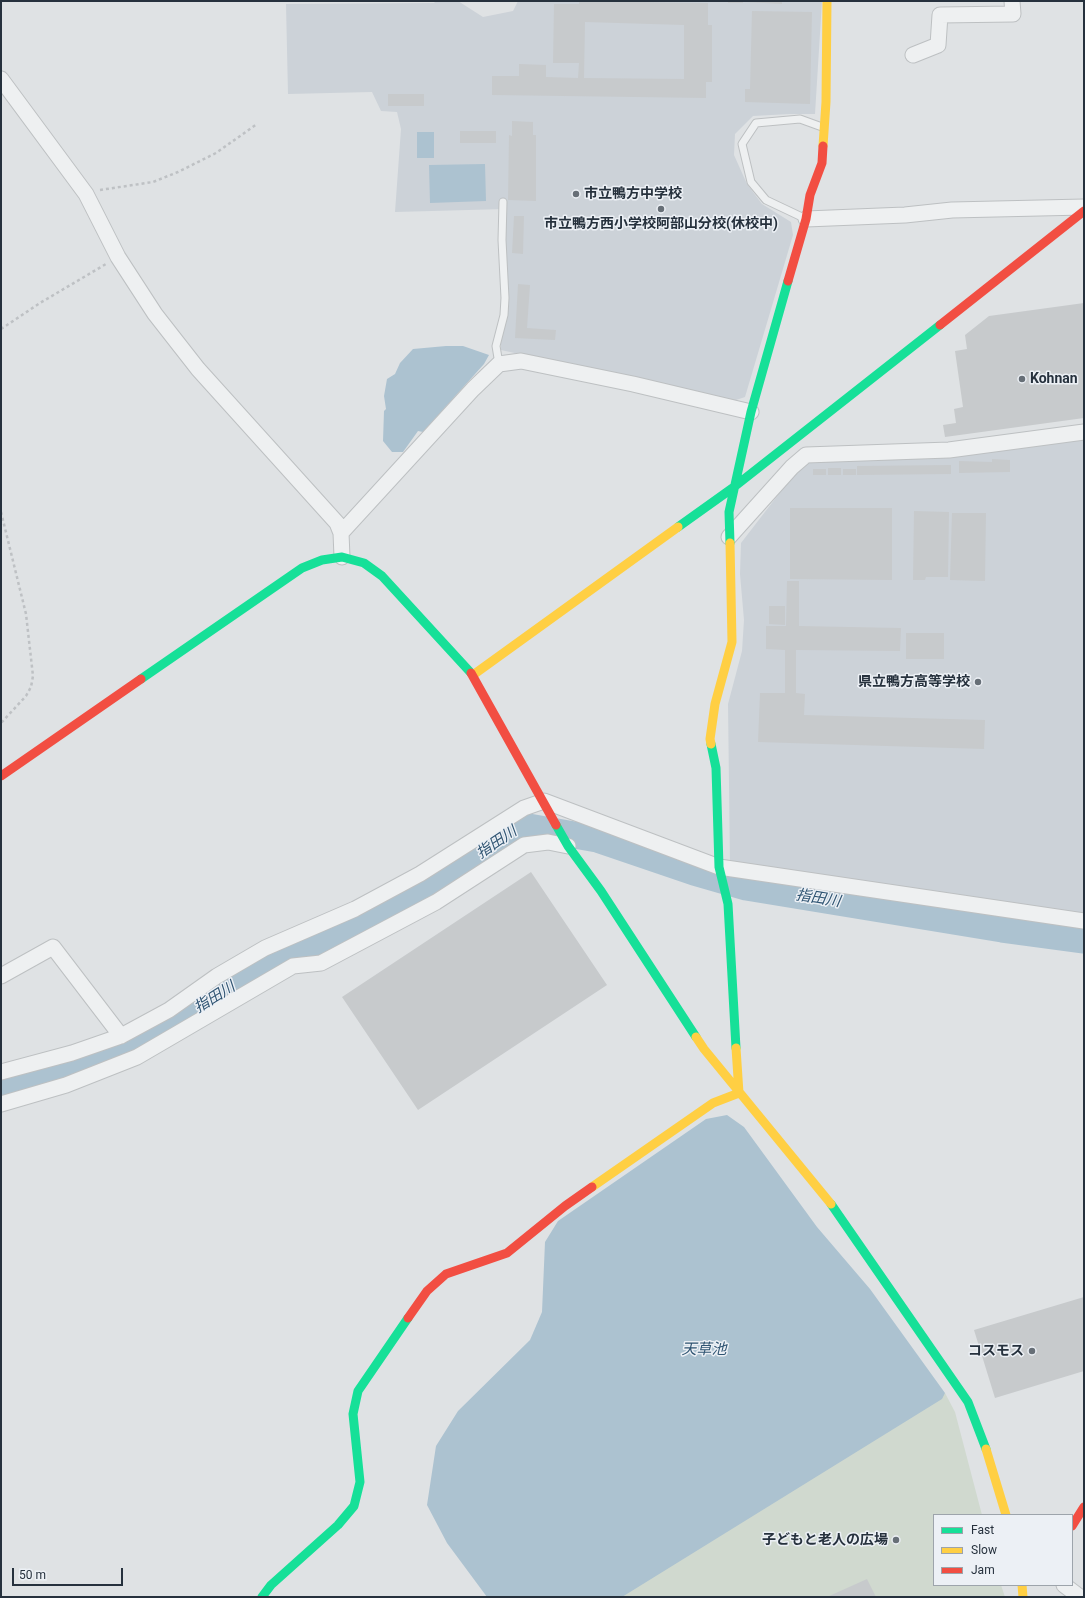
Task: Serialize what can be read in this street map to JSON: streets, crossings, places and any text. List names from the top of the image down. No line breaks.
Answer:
{"water":["指田川","天草池"],"places":["市立鴨方中学校","市立鴨方西小学校阿部山分校(休校中)","Kohnan","県立鴨方高等学校","コスモス","子どもと老人の広場"],"legend":["Fast","Slow","Jam"],"scale_bar":"50 m"}
